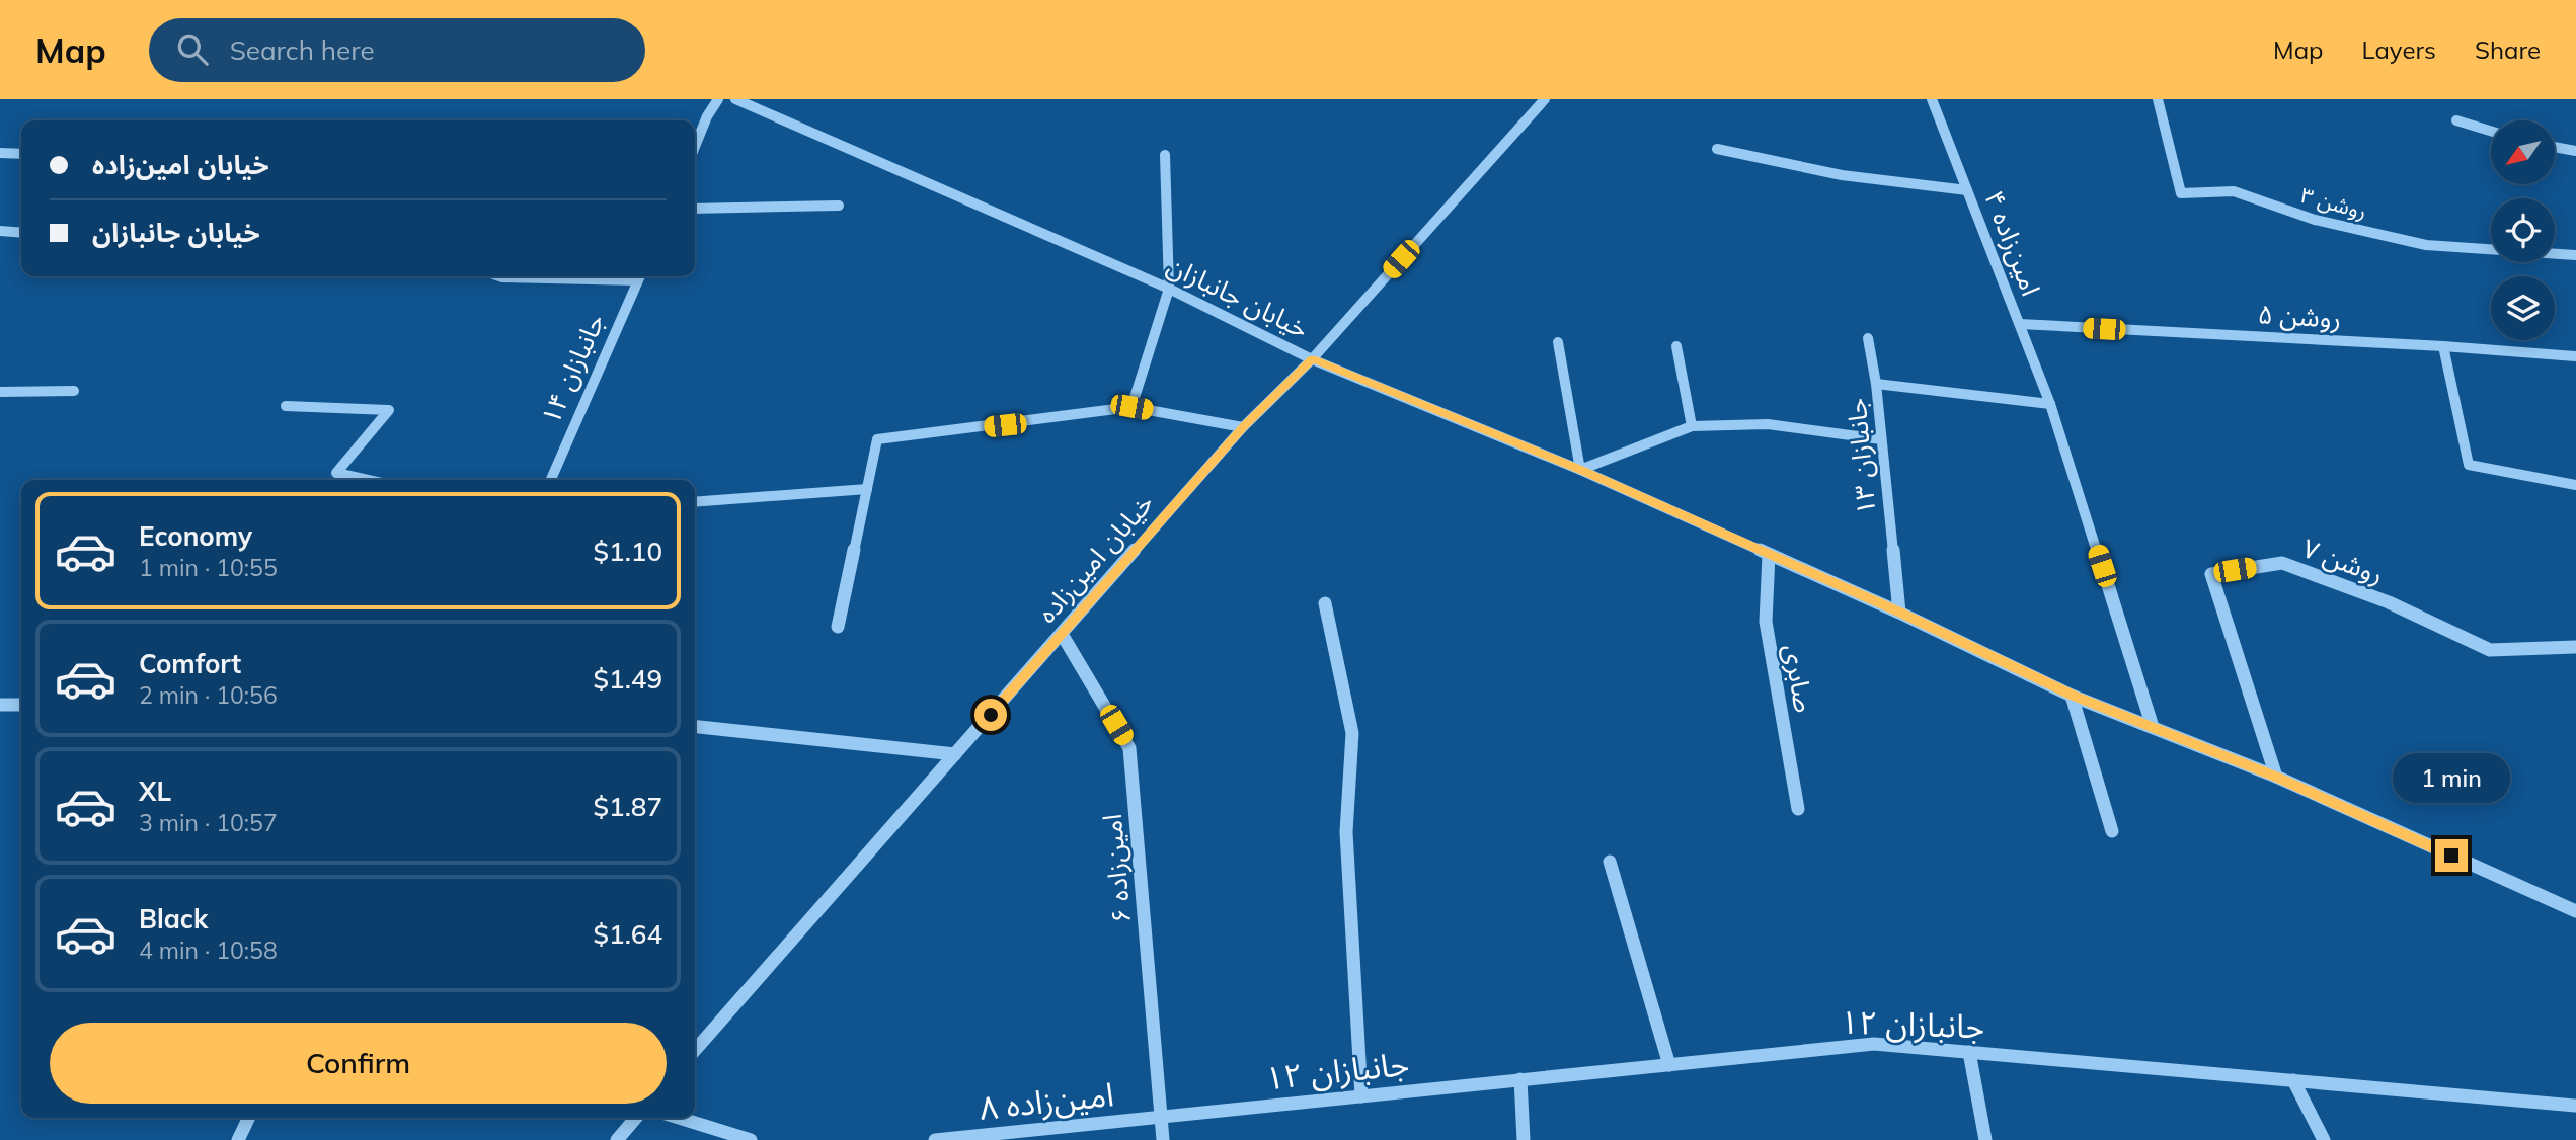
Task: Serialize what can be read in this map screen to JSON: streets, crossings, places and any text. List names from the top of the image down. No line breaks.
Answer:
{"streets":{"street":["روشن ۳","امین‌زاده ۴","خیابان جانبازان","روشن ۵","جانبازان ۱۴","جانبازان ۱۳","خیابان امین‌زاده","روشن ۷","صابری","امین‌زاده ۶","جانبازان ۱۲","امین‌زاده ۸"]},"crossings":[["امین‌زاده ۴","خیابان جانبازان"],["امین‌زاده ۴","روشن ۵"],["امین‌زاده ۴","جانبازان ۱۳"],["خیابان جانبازان","جانبازان ۱۳"],["خیابان جانبازان","خیابان امین‌زاده"],["خیابان جانبازان","روشن ۷"],["خیابان جانبازان","صابری"],["خیابان امین‌زاده","امین‌زاده ۶"],["امین‌زاده ۶","جانبازان ۱۲"],["امین‌زاده ۶","امین‌زاده ۸"],["جانبازان ۱۲","امین‌زاده ۸"]],"north":"bottom left","page":{"header":"Map","search":"Search here","nav":["Map","Layers","Share"],"banner":["خیابان امین‌زاده","خیابان جانبازان"],"list":[{"name":"Economy","note":"1 min · 10:55","value":"$1.10"},{"name":"Comfort","note":"2 min · 10:56","value":"$1.49"},{"name":"XL","note":"3 min · 10:57","value":"$1.87"},{"name":"Black","note":"4 min · 10:58","value":"$1.64"}],"bubble":"1 min","buttons":"Confirm"}}
